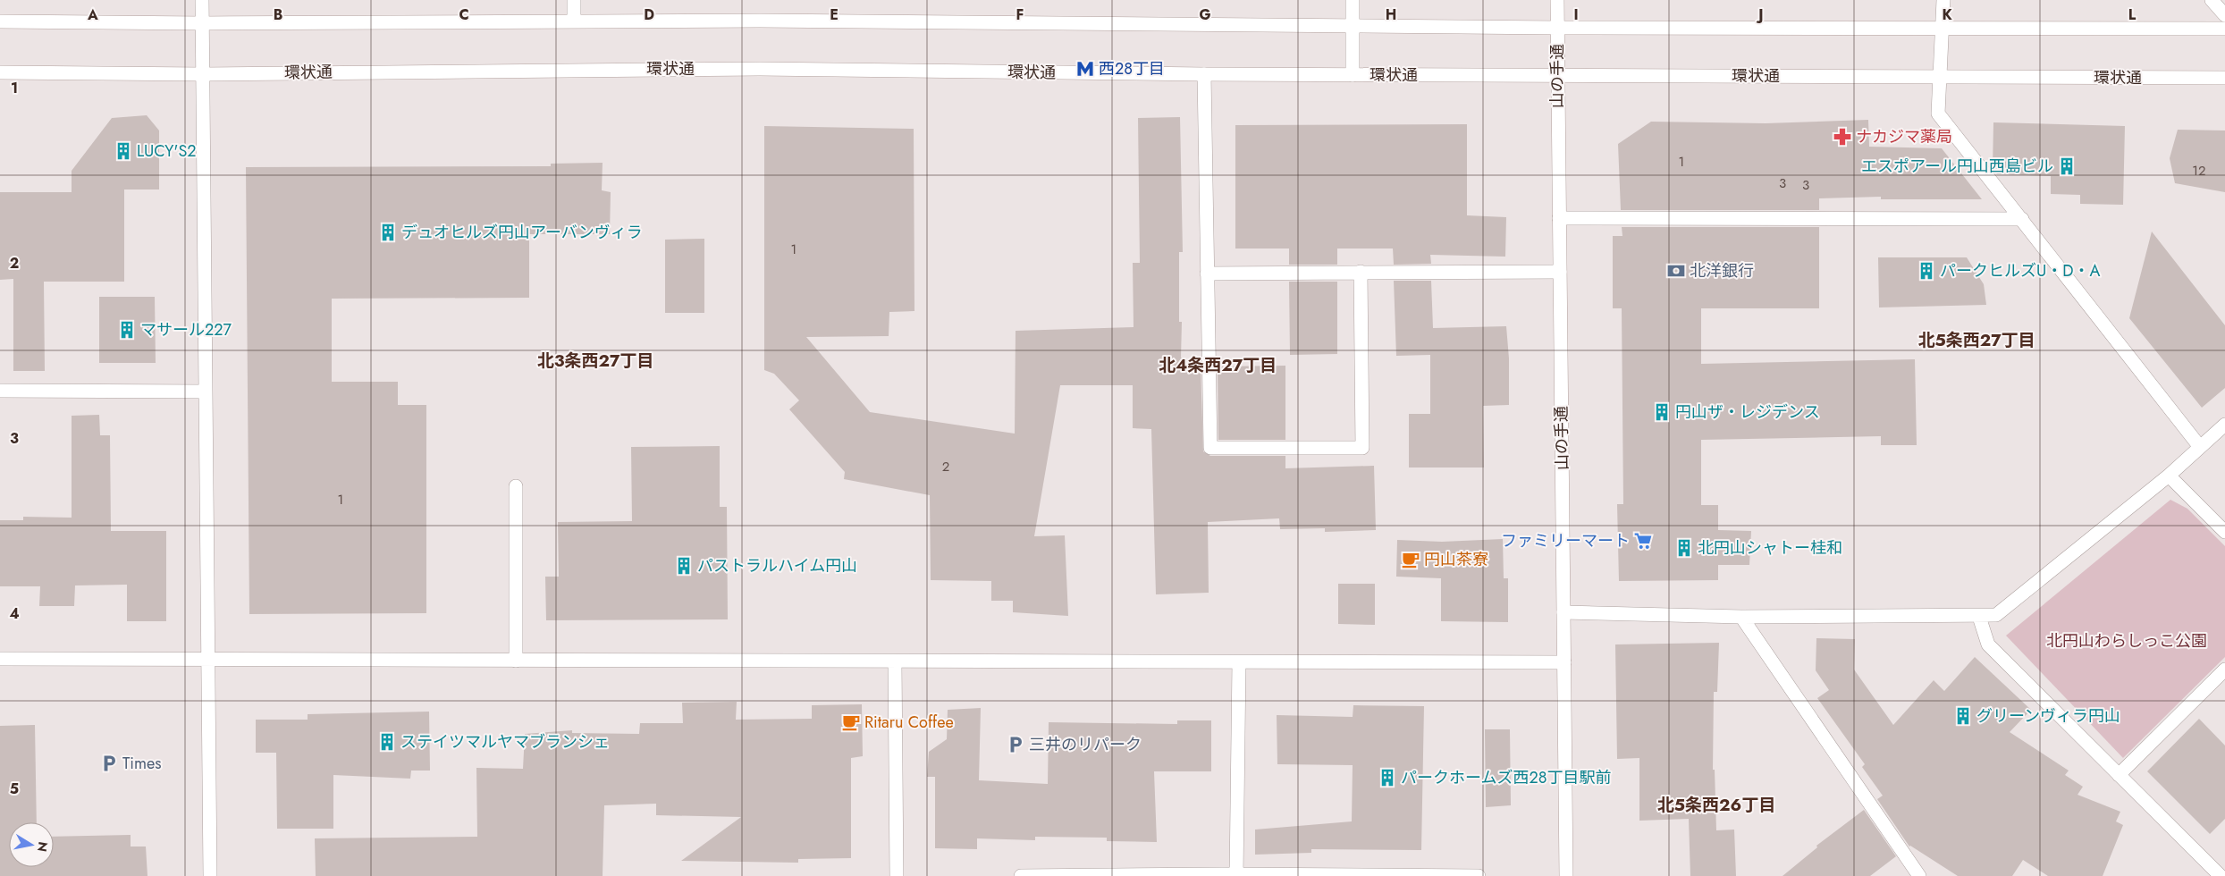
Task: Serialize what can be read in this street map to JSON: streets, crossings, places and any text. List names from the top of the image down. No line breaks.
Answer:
{"streets":{"street":["環状通","山の手通"]},"crossings":[["環状通","山の手通"]],"districts":["北5条西27丁目","北3条西27丁目","北4条西27丁目","北5条西26丁目"],"parks":["北円山わらしっこ公園"],"places":{"metro station":["西28丁目"],"pharmacy":["ナカジマ薬局"],"building":["LUCY'S2","エスポアール円山西島ビル","デュオヒルズ円山アーバンヴィラ","パークヒルズU・D・A","マサール227","円山ザ・レジデンス","北円山シャトー桂和","パストラルハイム円山","グリーンヴィラ円山","ステイツマルヤマブランシェ","パークホームズ西28丁目駅前"],"bank":["北洋銀行"],"supermarket":["ファミリーマート"],"cafe":["円山茶寮","Ritaru Coffee"],"parking":["三井のリパーク","Times"]},"house_numbers":["1","12","3","3","1","2","1"],"north":"right","grid":{"columns":["A","B","C","D","E","F","G","H","I","J","K","L"],"rows":["1","2","3","4","5"]}}
